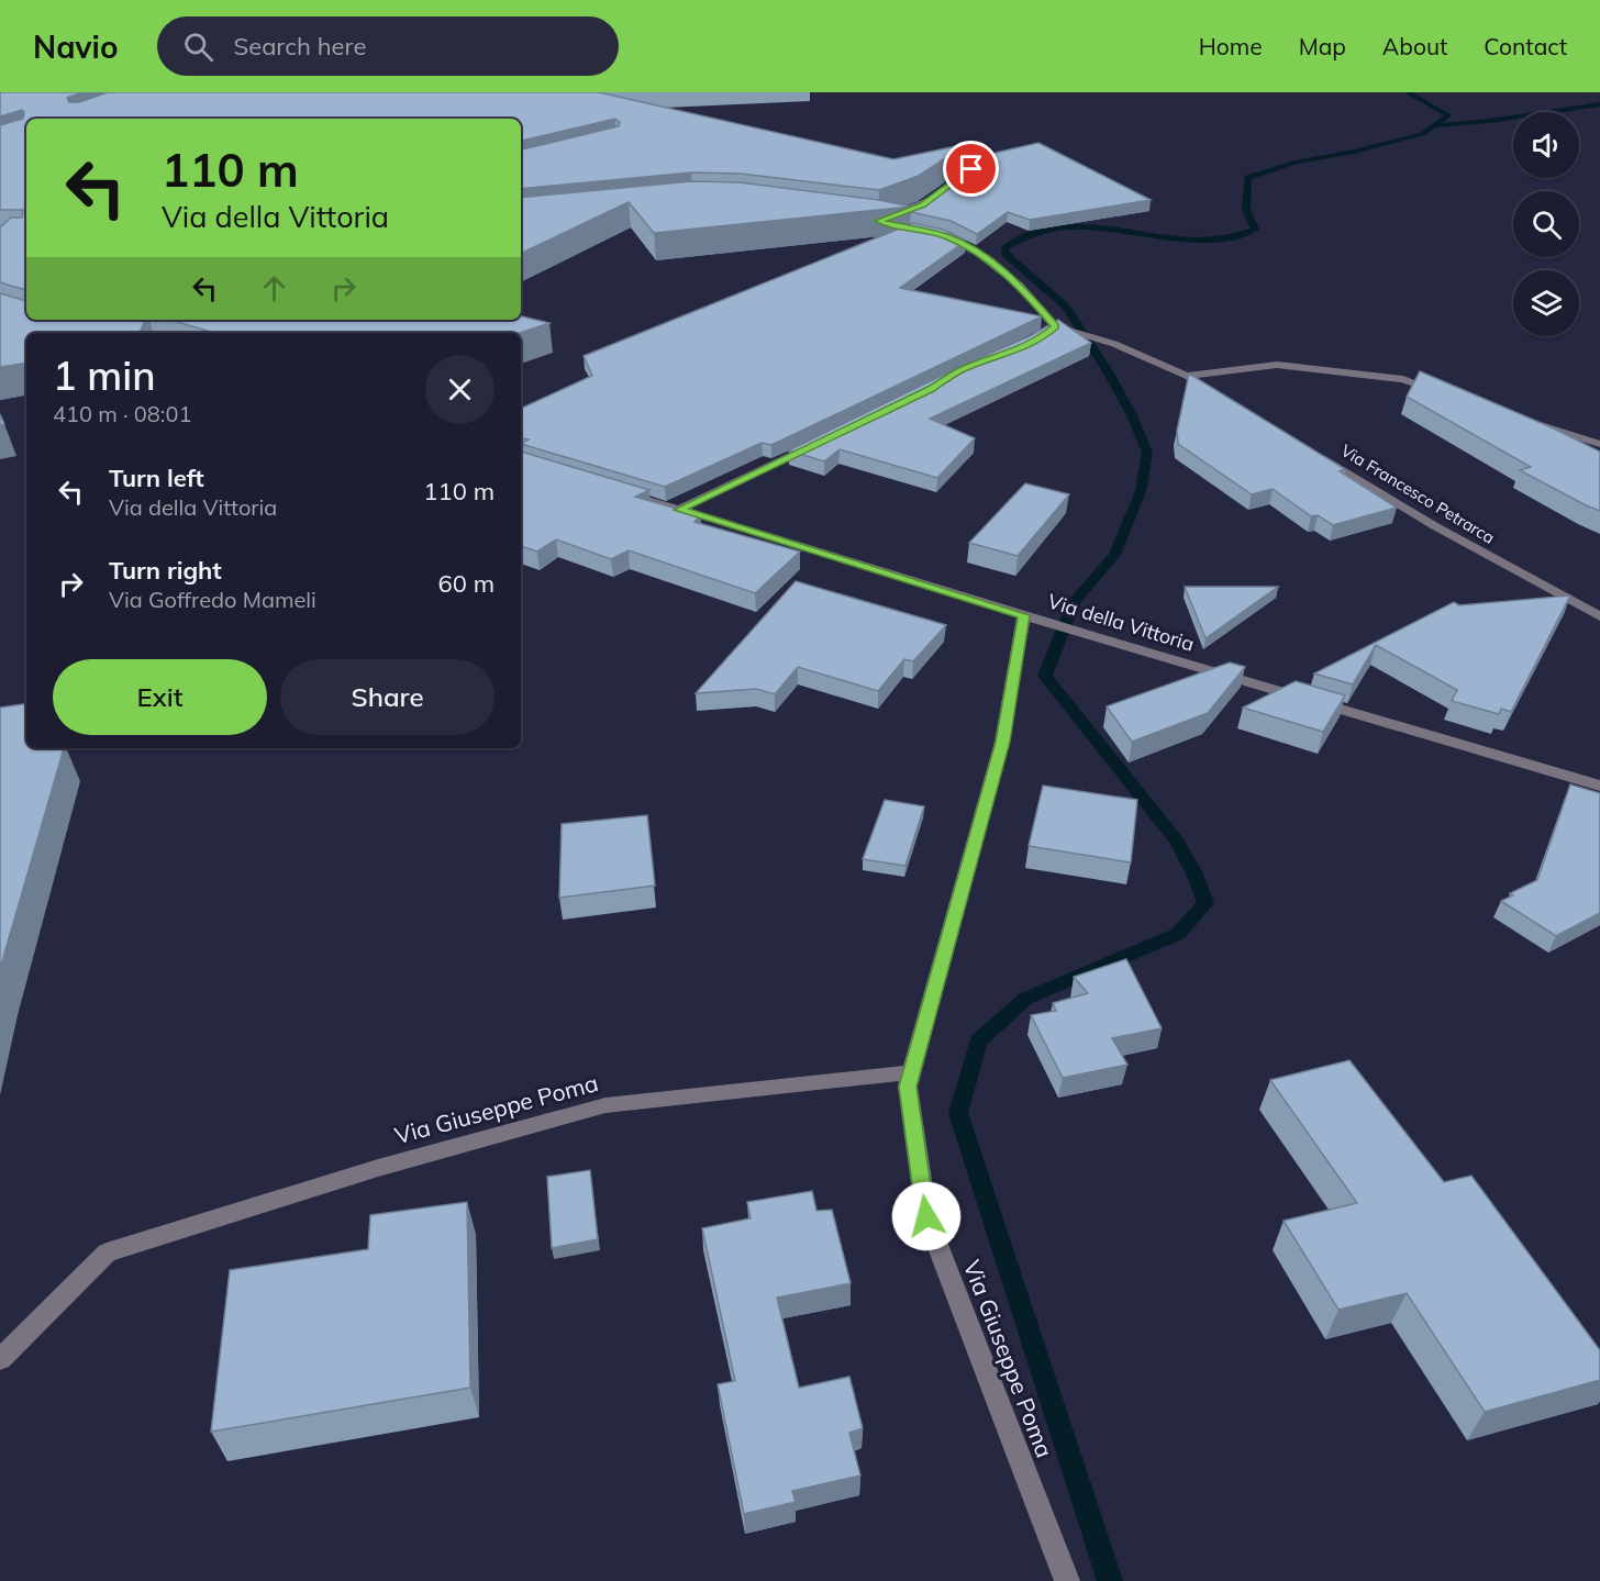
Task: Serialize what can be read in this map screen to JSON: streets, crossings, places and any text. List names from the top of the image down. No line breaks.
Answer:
{"streets":{"street":["Via Francesco Petrarca","Via della Vittoria","Via Giuseppe Poma"]},"crossings":[["Via della Vittoria","Via Giuseppe Poma"]],"page":{"header":"Navio","search":"Search here","nav":["Home","Map","About","Contact"],"turn":["110 m","Via della Vittoria"],"heading":["1 min","410 m · 08:01"],"list":[{"name":"Turn left","note":"Via della Vittoria","value":"110 m"},{"name":"Turn right","note":"Via Goffredo Mameli","value":"60 m"}],"buttons":["Exit","Share"]}}
